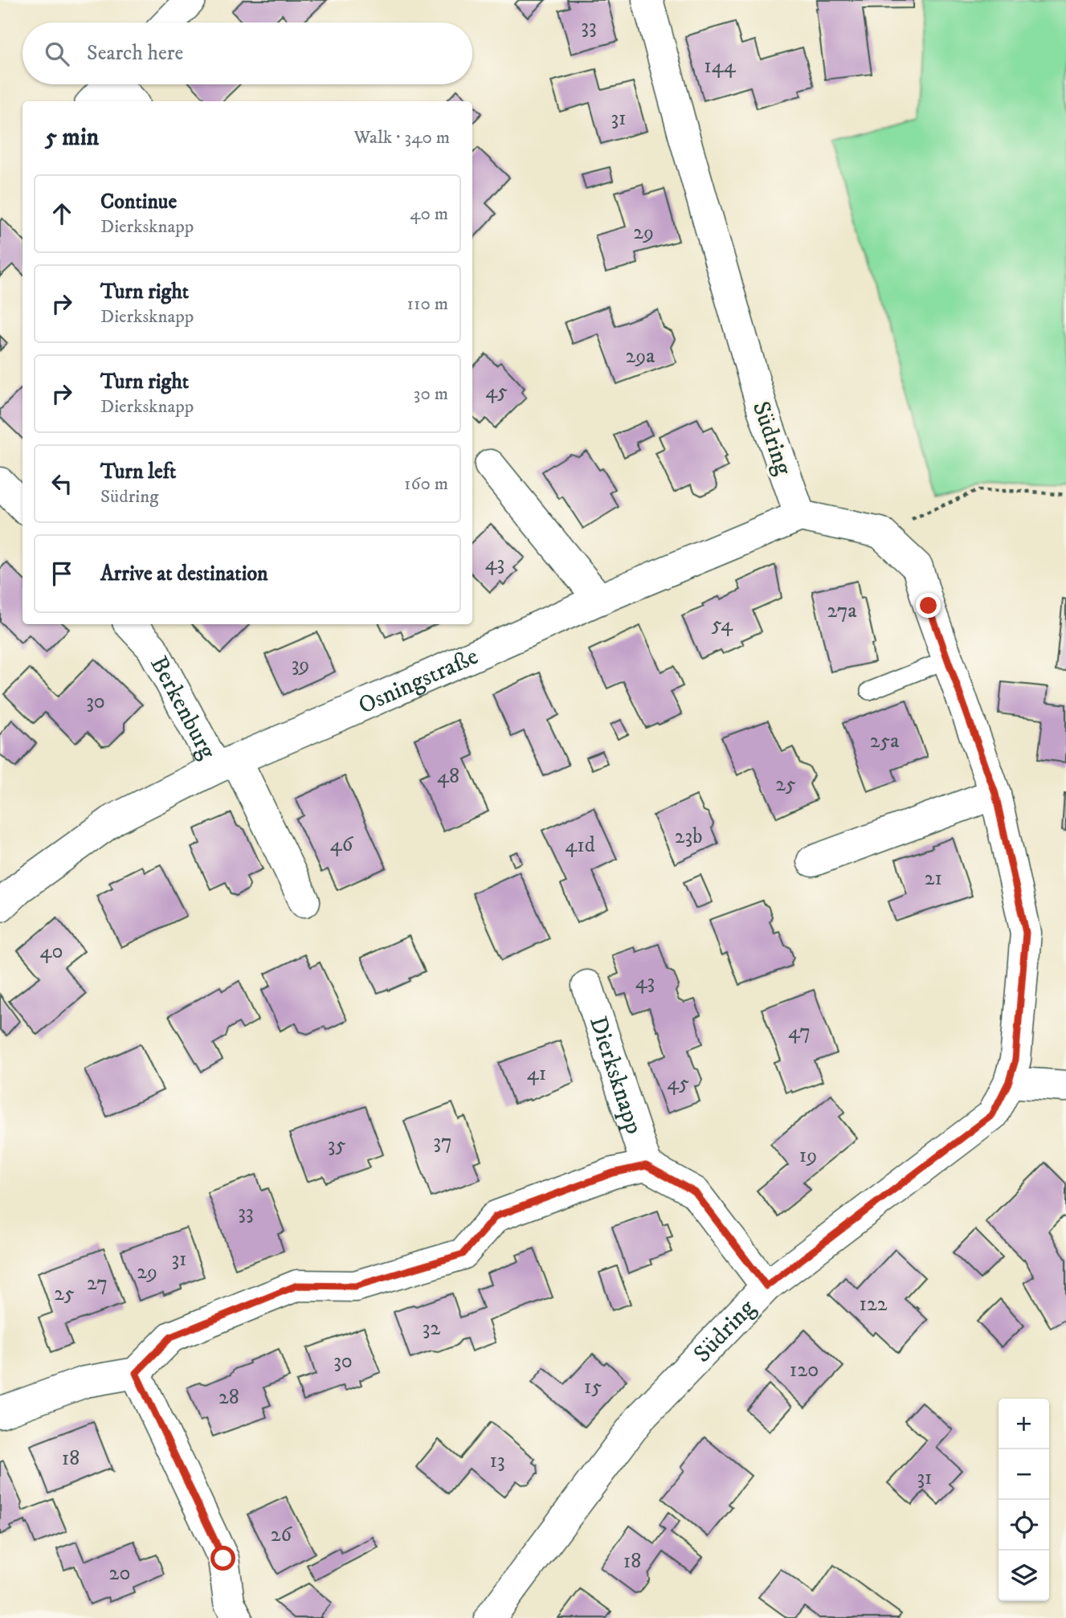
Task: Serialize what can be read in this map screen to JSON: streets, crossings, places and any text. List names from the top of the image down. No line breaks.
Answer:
{"streets":{"street":["Südring","Osningstraße","Berkenburg","Dierksknapp"]},"crossings":[["Südring","Osningstraße"],["Südring","Dierksknapp"],["Osningstraße","Berkenburg"]],"house_numbers":["33","144","31","29","29a","45","43","27a","54","39","30","25a","48","25","23b","46","41d","21","40","43","47","41","45","37","35","19","33","31","29","27","25","122","32","30","120","15","28","18","13","31","26","18","20"],"page":{"search":"Search here","heading":["5 min","Walk · 340 m"],"list":[["Continue","Dierksknapp","40 m"],["Turn right","Dierksknapp","110 m"],["Turn right","Dierksknapp","30 m"],["Turn left","Südring","160 m"],"Arrive at destination"],"map_buttons":["+","−"]}}
